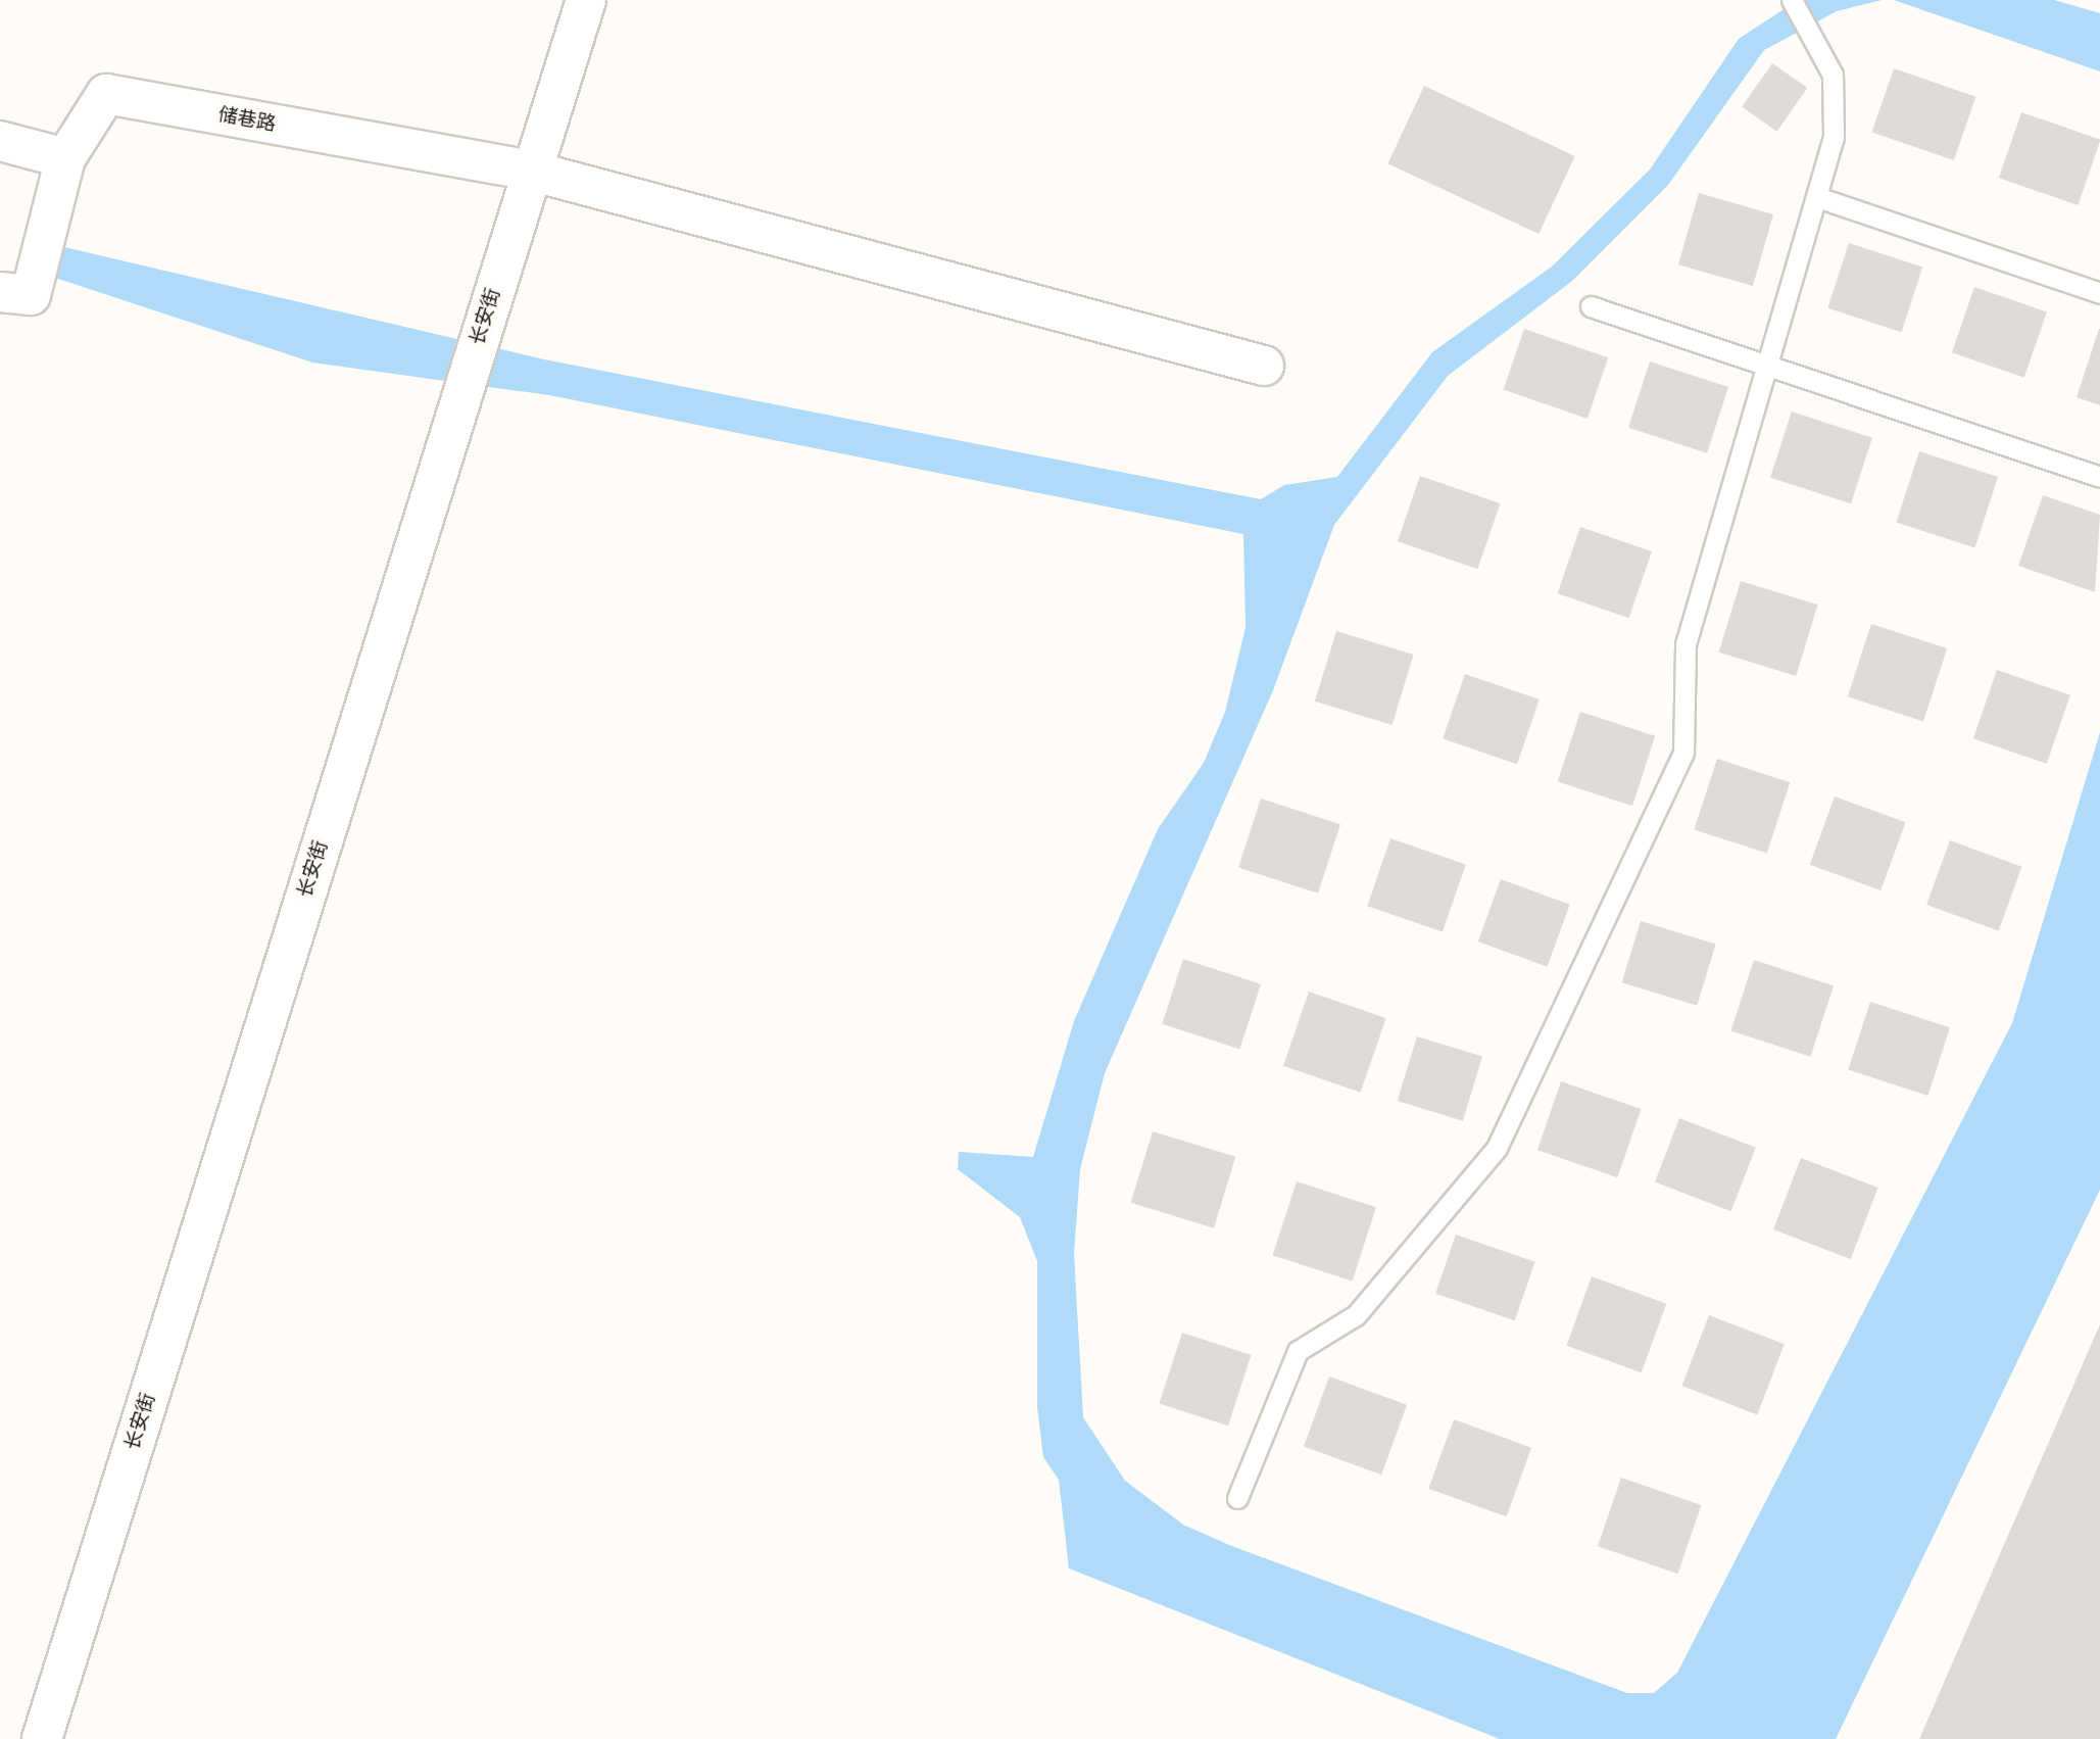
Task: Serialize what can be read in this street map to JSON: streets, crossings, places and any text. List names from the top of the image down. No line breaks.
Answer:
{"streets":{"street":["储巷路","长安街"]},"crossings":[["储巷路","长安街"]]}
